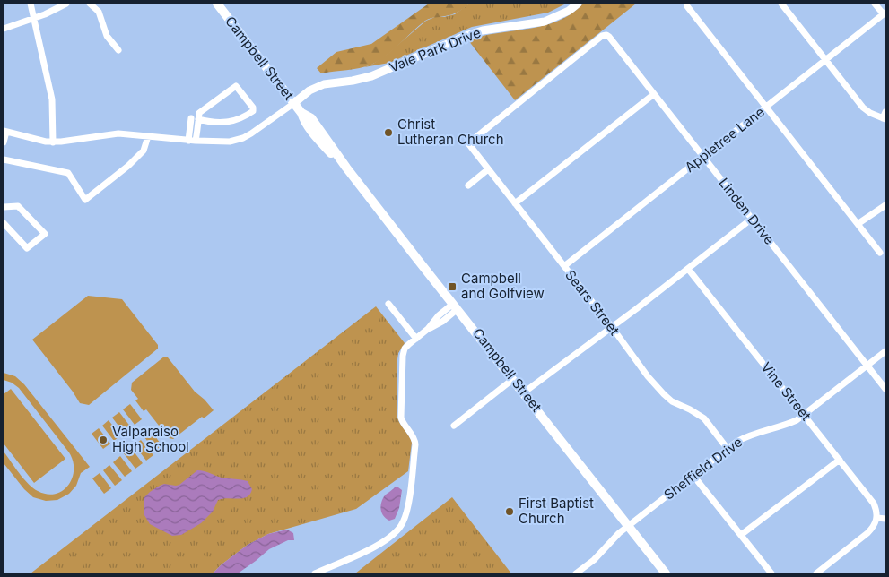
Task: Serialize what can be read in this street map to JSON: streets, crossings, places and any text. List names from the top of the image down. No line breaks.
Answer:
{"streets":{"main road":["Campbell Street"],"street":["Vale Park Drive","Appletree Lane","Linden Drive","Sears Street","Vine Street","Sheffield Drive"]},"crossings":[["Vale Park Drive","Campbell Street"],["Campbell Street","Sheffield Drive"],["Appletree Lane","Linden Drive"],["Appletree Lane","Sears Street"],["Linden Drive","Sears Street"],["Linden Drive","Sheffield Drive"],["Sears Street","Sheffield Drive"],["Vine Street","Sheffield Drive"]],"places":{"other":["Christ Lutheran Church","Valparaiso High School","First Baptist Church"],"transit":["Campbell and Golfview"]}}
